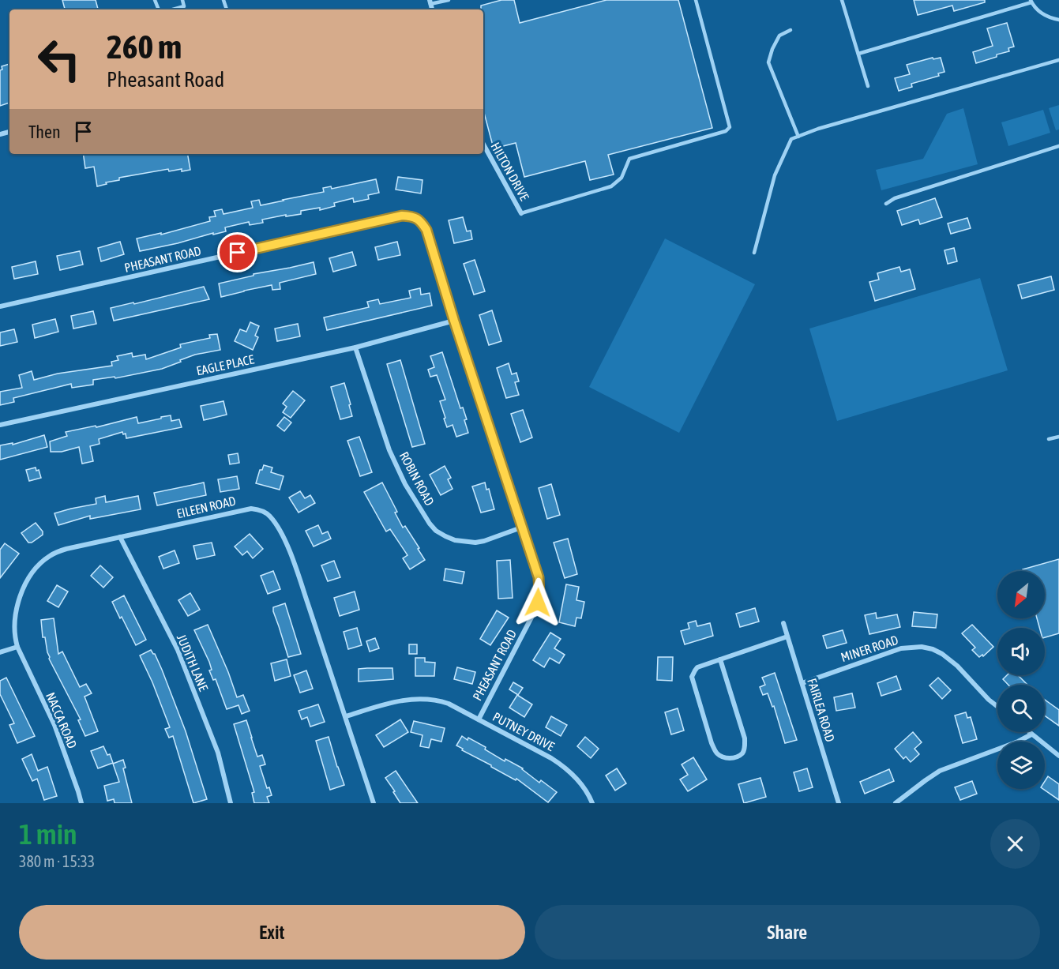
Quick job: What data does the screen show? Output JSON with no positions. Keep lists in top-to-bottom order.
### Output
{
  "streets": {
    "street": [
      "HILTON DRIVE",
      "PHEASANT ROAD",
      "EAGLE PLACE",
      "ROBIN ROAD",
      "EILEEN ROAD",
      "MINER ROAD",
      "JUDITH LANE",
      "FAIRLEA ROAD",
      "NACCA ROAD",
      "PUTNEY DRIVE"
    ]
  },
  "crossings": [
    ["PHEASANT ROAD", "EAGLE PLACE"],
    ["PHEASANT ROAD", "ROBIN ROAD"],
    ["PHEASANT ROAD", "PUTNEY DRIVE"],
    ["EAGLE PLACE", "ROBIN ROAD"],
    ["EILEEN ROAD", "JUDITH LANE"],
    ["EILEEN ROAD", "NACCA ROAD"],
    ["EILEEN ROAD", "PUTNEY DRIVE"],
    ["MINER ROAD", "FAIRLEA ROAD"]
  ],
  "north": "bottom left",
  "page": {
    "turn": ["260 m", "Pheasant Road"],
    "then": "Then",
    "heading": ["1 min", "380 m · 15:33"],
    "buttons": ["Exit", "Share"]
  }
}
